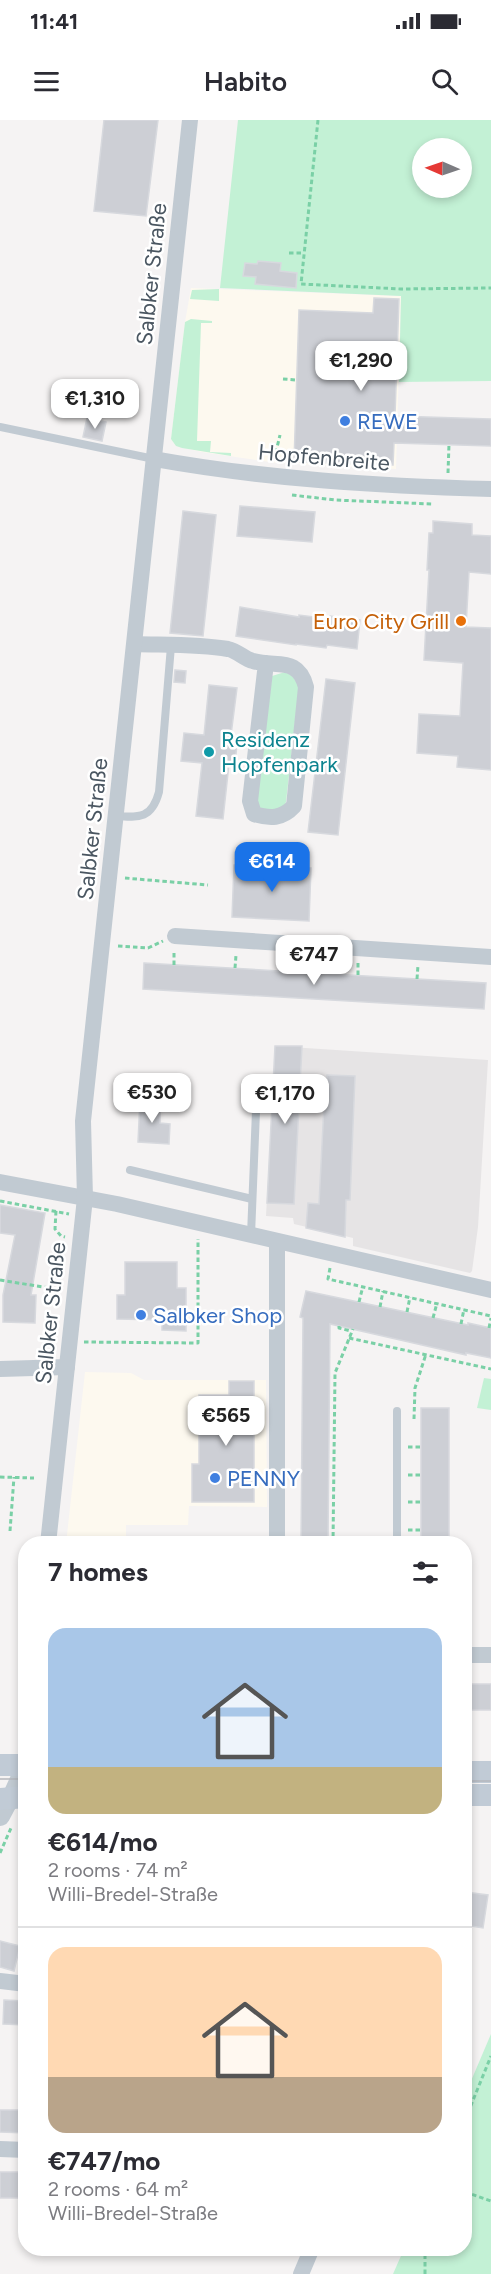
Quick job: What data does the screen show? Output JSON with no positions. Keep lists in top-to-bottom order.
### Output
{
  "streets": {
    "street": ["Salbker Straße", "Hopfenbreite"]
  },
  "crossings": [
    ["Salbker Straße", "Hopfenbreite"]
  ],
  "places": [
    "REWE",
    "Euro City Grill",
    "Residenz Hopfenpark",
    "Salbker Shop",
    "PENNY"
  ],
  "north": "left",
  "page": {
    "status": "11:41",
    "header": "Habito",
    "price": [
      "€1,290",
      "€1,310",
      "€614",
      "€747",
      "€530",
      "€1,170",
      "€565"
    ],
    "heading": "7 homes",
    "list": [
      {
        "name": "€614/mo",
        "note": "2 rooms · 74 m² · Willi-Bredel-Straße"
      },
      {
        "name": "€747/mo",
        "note": "2 rooms · 64 m² · Willi-Bredel-Straße"
      }
    ]
  }
}
